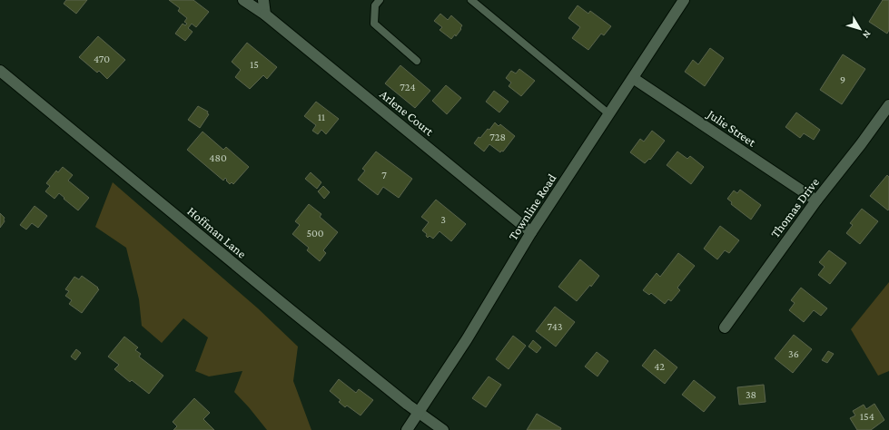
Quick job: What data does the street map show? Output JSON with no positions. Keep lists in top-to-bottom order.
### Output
{
  "streets": {
    "street": [
      "Arlene Court",
      "Julie Street",
      "Townline Road",
      "Thomas Drive",
      "Hoffman Lane"
    ]
  },
  "crossings": [
    ["Arlene Court", "Townline Road"],
    ["Julie Street", "Townline Road"],
    ["Julie Street", "Thomas Drive"],
    ["Townline Road", "Hoffman Lane"]
  ],
  "house_numbers": [
    "470",
    "15",
    "9",
    "724",
    "11",
    "728",
    "480",
    "7",
    "3",
    "500",
    "743",
    "36",
    "42",
    "38",
    "154"
  ],
  "north": "bottom right"
}
